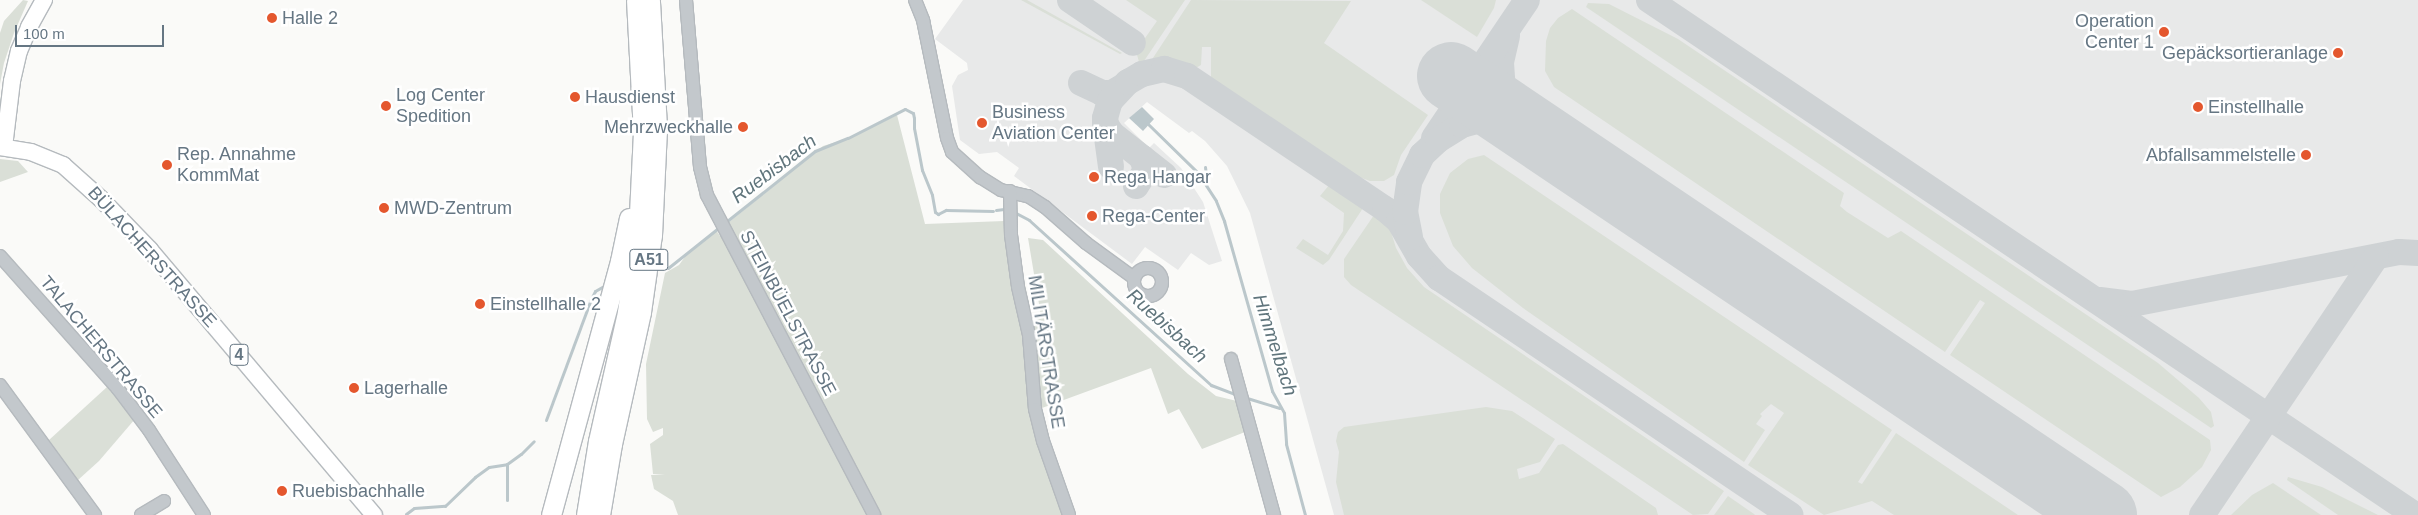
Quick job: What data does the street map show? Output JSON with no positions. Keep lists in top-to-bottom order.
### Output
{
  "streets": {
    "highway": ["A51"],
    "main road": ["BÜLACHERSTRASSE", "4"],
    "street": ["STEINBÜELSTRASSE", "TALACHERSTRASSE", "MILITÄRSTRASSE"]
  },
  "crossings": [
    ["BÜLACHERSTRASSE", "4"]
  ],
  "water": ["Ruebisbach", "Himmelbach"],
  "places": [
    "Halle 2",
    "Operation Center 1",
    "Gepäcksortieranlage",
    "Hausdienst",
    "Log Center Spedition",
    "Einstellhalle",
    "Business Aviation Center",
    "Mehrzweckhalle",
    "Abfallsammelstelle",
    "Rep. Annahme KommMat",
    "Rega Hangar",
    "MWD-Zentrum",
    "Rega-Center",
    "Einstellhalle 2",
    "Lagerhalle",
    "Ruebisbachhalle"
  ],
  "scale_bar": "100 m"
}
